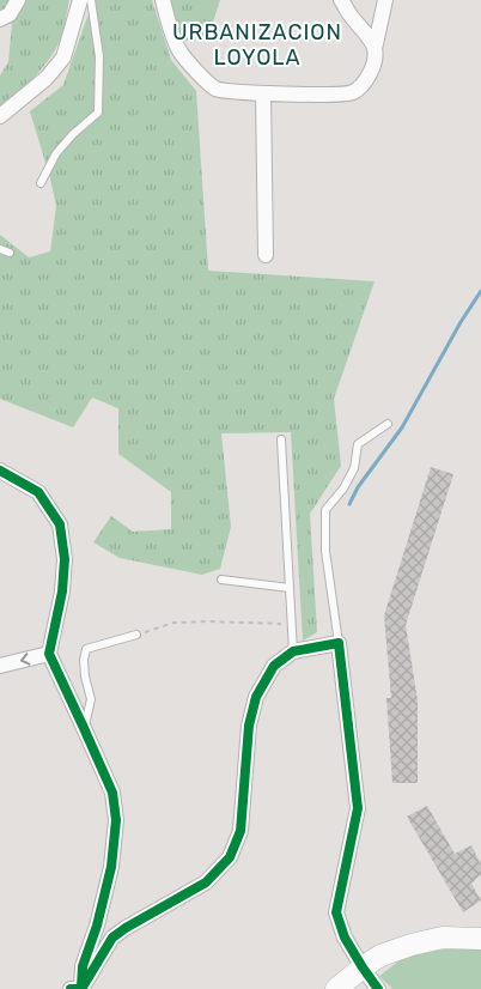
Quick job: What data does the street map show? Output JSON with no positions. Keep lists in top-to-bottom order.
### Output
{
  "districts": ["URBANIZACION LOYOLA"]
}
